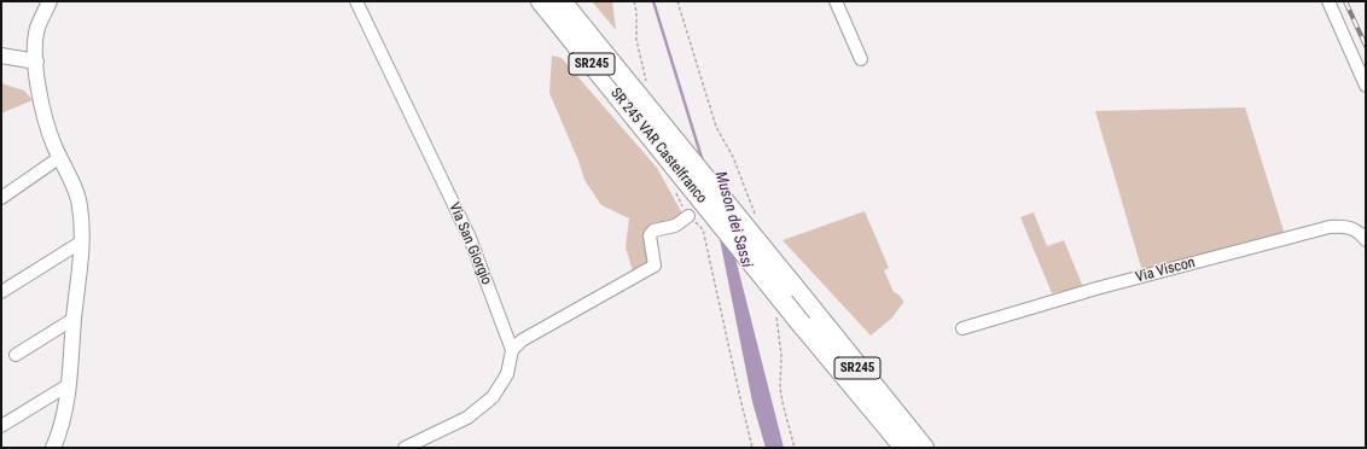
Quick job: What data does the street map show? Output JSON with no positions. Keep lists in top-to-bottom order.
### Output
{
  "streets": {
    "highway": ["SR245", "SR 245 VAR Castelfranco"],
    "street": ["Via San Giorgio", "Via Viscon"]
  },
  "water": ["Muson dei Sassi"]
}
